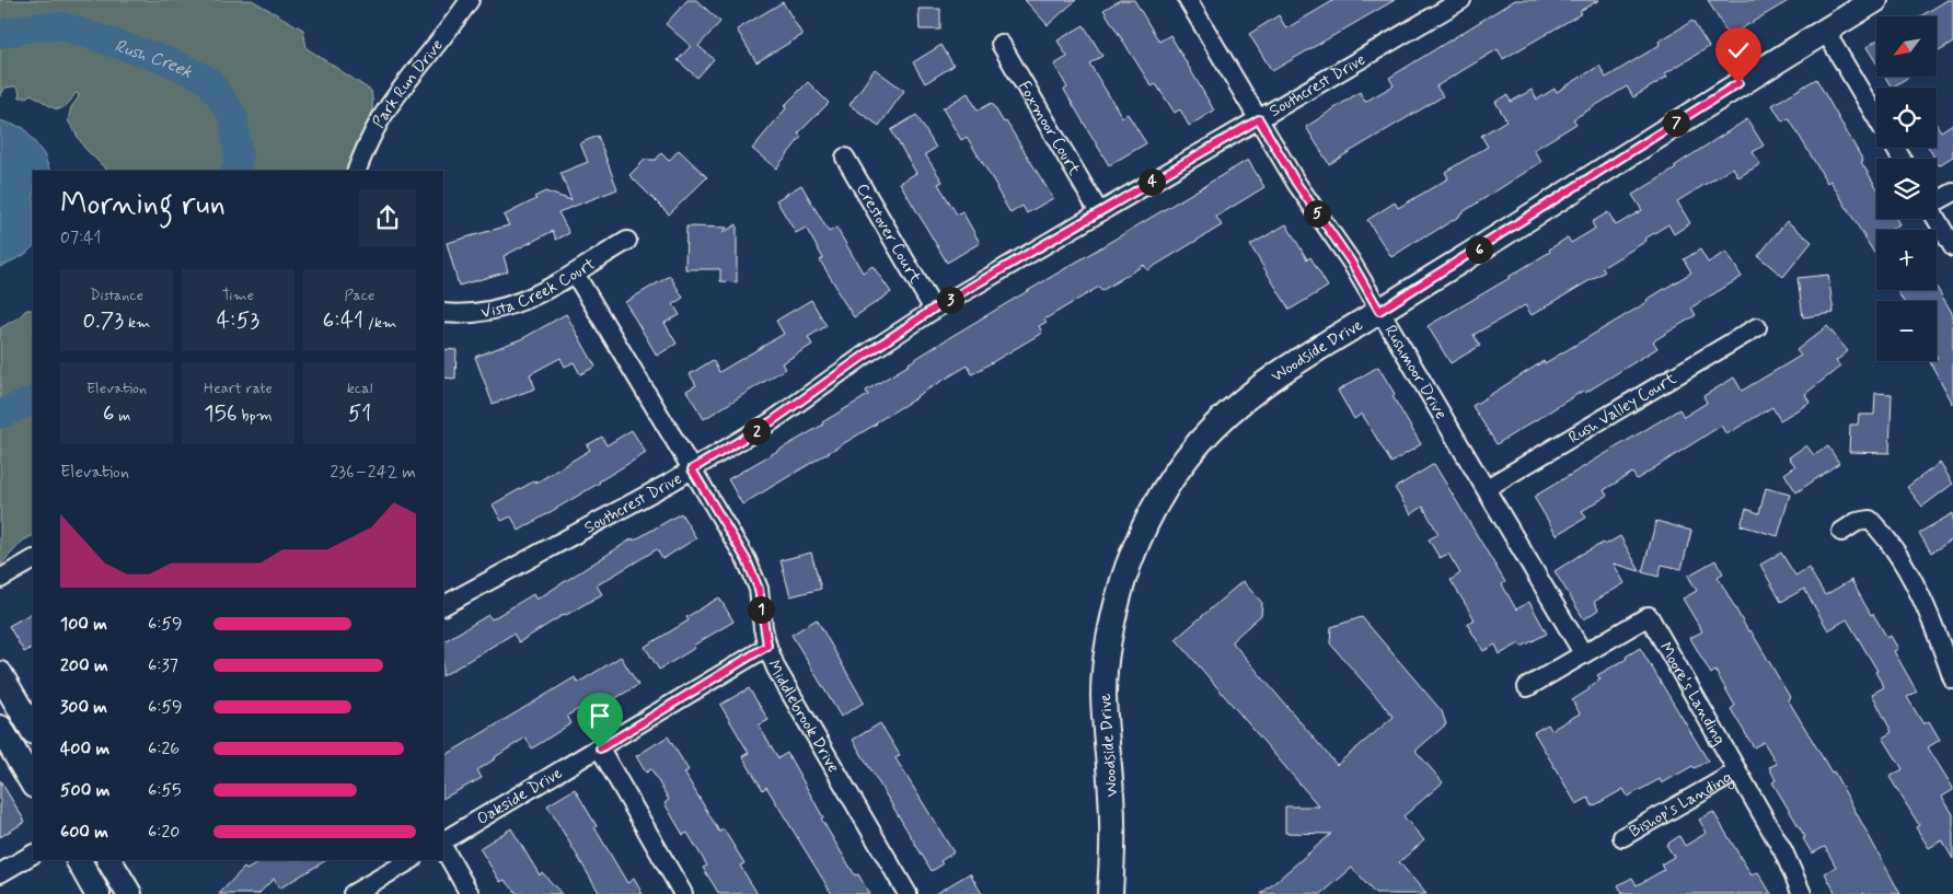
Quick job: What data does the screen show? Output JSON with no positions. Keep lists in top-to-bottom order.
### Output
{
  "streets": {
    "street": [
      "Park Run Drive",
      "Southcrest Drive",
      "Foxmoor Court",
      "Crestover Court",
      "Vista Creek Court",
      "Woodside Drive",
      "Rushmoor Drive",
      "Rush Valley Court",
      "Moore's Landing",
      "Middlebrook Drive",
      "Oakside Drive",
      "Bishop's Landing"
    ]
  },
  "crossings": [
    ["Southcrest Drive", "Foxmoor Court"],
    ["Southcrest Drive", "Crestover Court"],
    ["Southcrest Drive", "Rushmoor Drive"],
    ["Southcrest Drive", "Middlebrook Drive"],
    ["Vista Creek Court", "Middlebrook Drive"],
    ["Woodside Drive", "Rushmoor Drive"],
    ["Rushmoor Drive", "Rush Valley Court"],
    ["Rushmoor Drive", "Moore's Landing"],
    ["Moore's Landing", "Bishop's Landing"],
    ["Middlebrook Drive", "Oakside Drive"]
  ],
  "water": ["Rush Creek"],
  "north": "bottom left",
  "page": {
    "map_buttons": ["+", "−"],
    "pins": [
      "7",
      "4",
      "5",
      "6",
      "3",
      "2",
      "1"
    ],
    "heading": ["Morning run", "07:41"],
    "stats": [
      ["Distance", "0.73 km"],
      ["Time", "4:53"],
      ["Pace", "6:41 /km"],
      ["Elevation", "6 m"],
      ["Heart rate", "156 bpm"],
      ["kcal", "51"]
    ],
    "chart": ["Elevation", "236–242 m"],
    "list": [
      {
        "name": "100 m",
        "note": "6:59"
      },
      {
        "name": "200 m",
        "note": "6:37"
      },
      {
        "name": "300 m",
        "note": "6:59"
      },
      {
        "name": "400 m",
        "note": "6:26"
      },
      {
        "name": "500 m",
        "note": "6:55"
      },
      {
        "name": "600 m",
        "note": "6:20"
      }
    ]
  }
}
